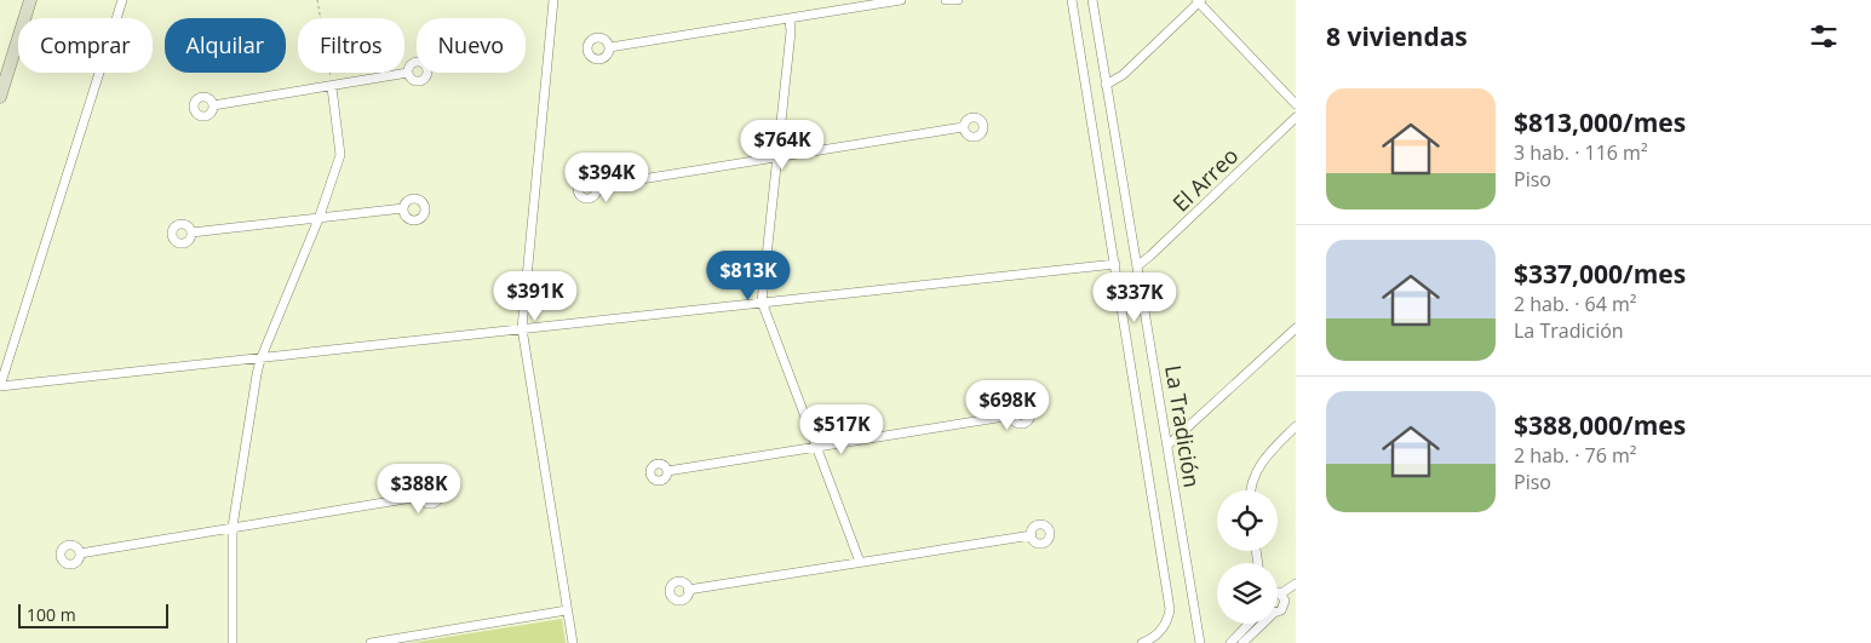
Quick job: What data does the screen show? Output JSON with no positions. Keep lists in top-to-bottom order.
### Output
{
  "streets": {
    "street": ["El Arreo", "La Tradición"]
  },
  "crossings": [
    ["El Arreo", "La Tradición"]
  ],
  "scale_bar": "100 m",
  "page": {
    "heading": "8 viviendas",
    "chip": [
      "Comprar",
      "Alquilar",
      "Filtros",
      "Nuevo"
    ],
    "list": [
      {
        "name": "$813,000/mes",
        "note": "3 hab. · 116 m² · Piso"
      },
      {
        "name": "$337,000/mes",
        "note": "2 hab. · 64 m² · La Tradición"
      },
      {
        "name": "$388,000/mes",
        "note": "2 hab. · 76 m² · Piso"
      }
    ],
    "price": [
      "$764K",
      "$394K",
      "$813K",
      "$391K",
      "$337K",
      "$698K",
      "$517K",
      "$388K"
    ],
    "scale": "100 m"
  }
}
